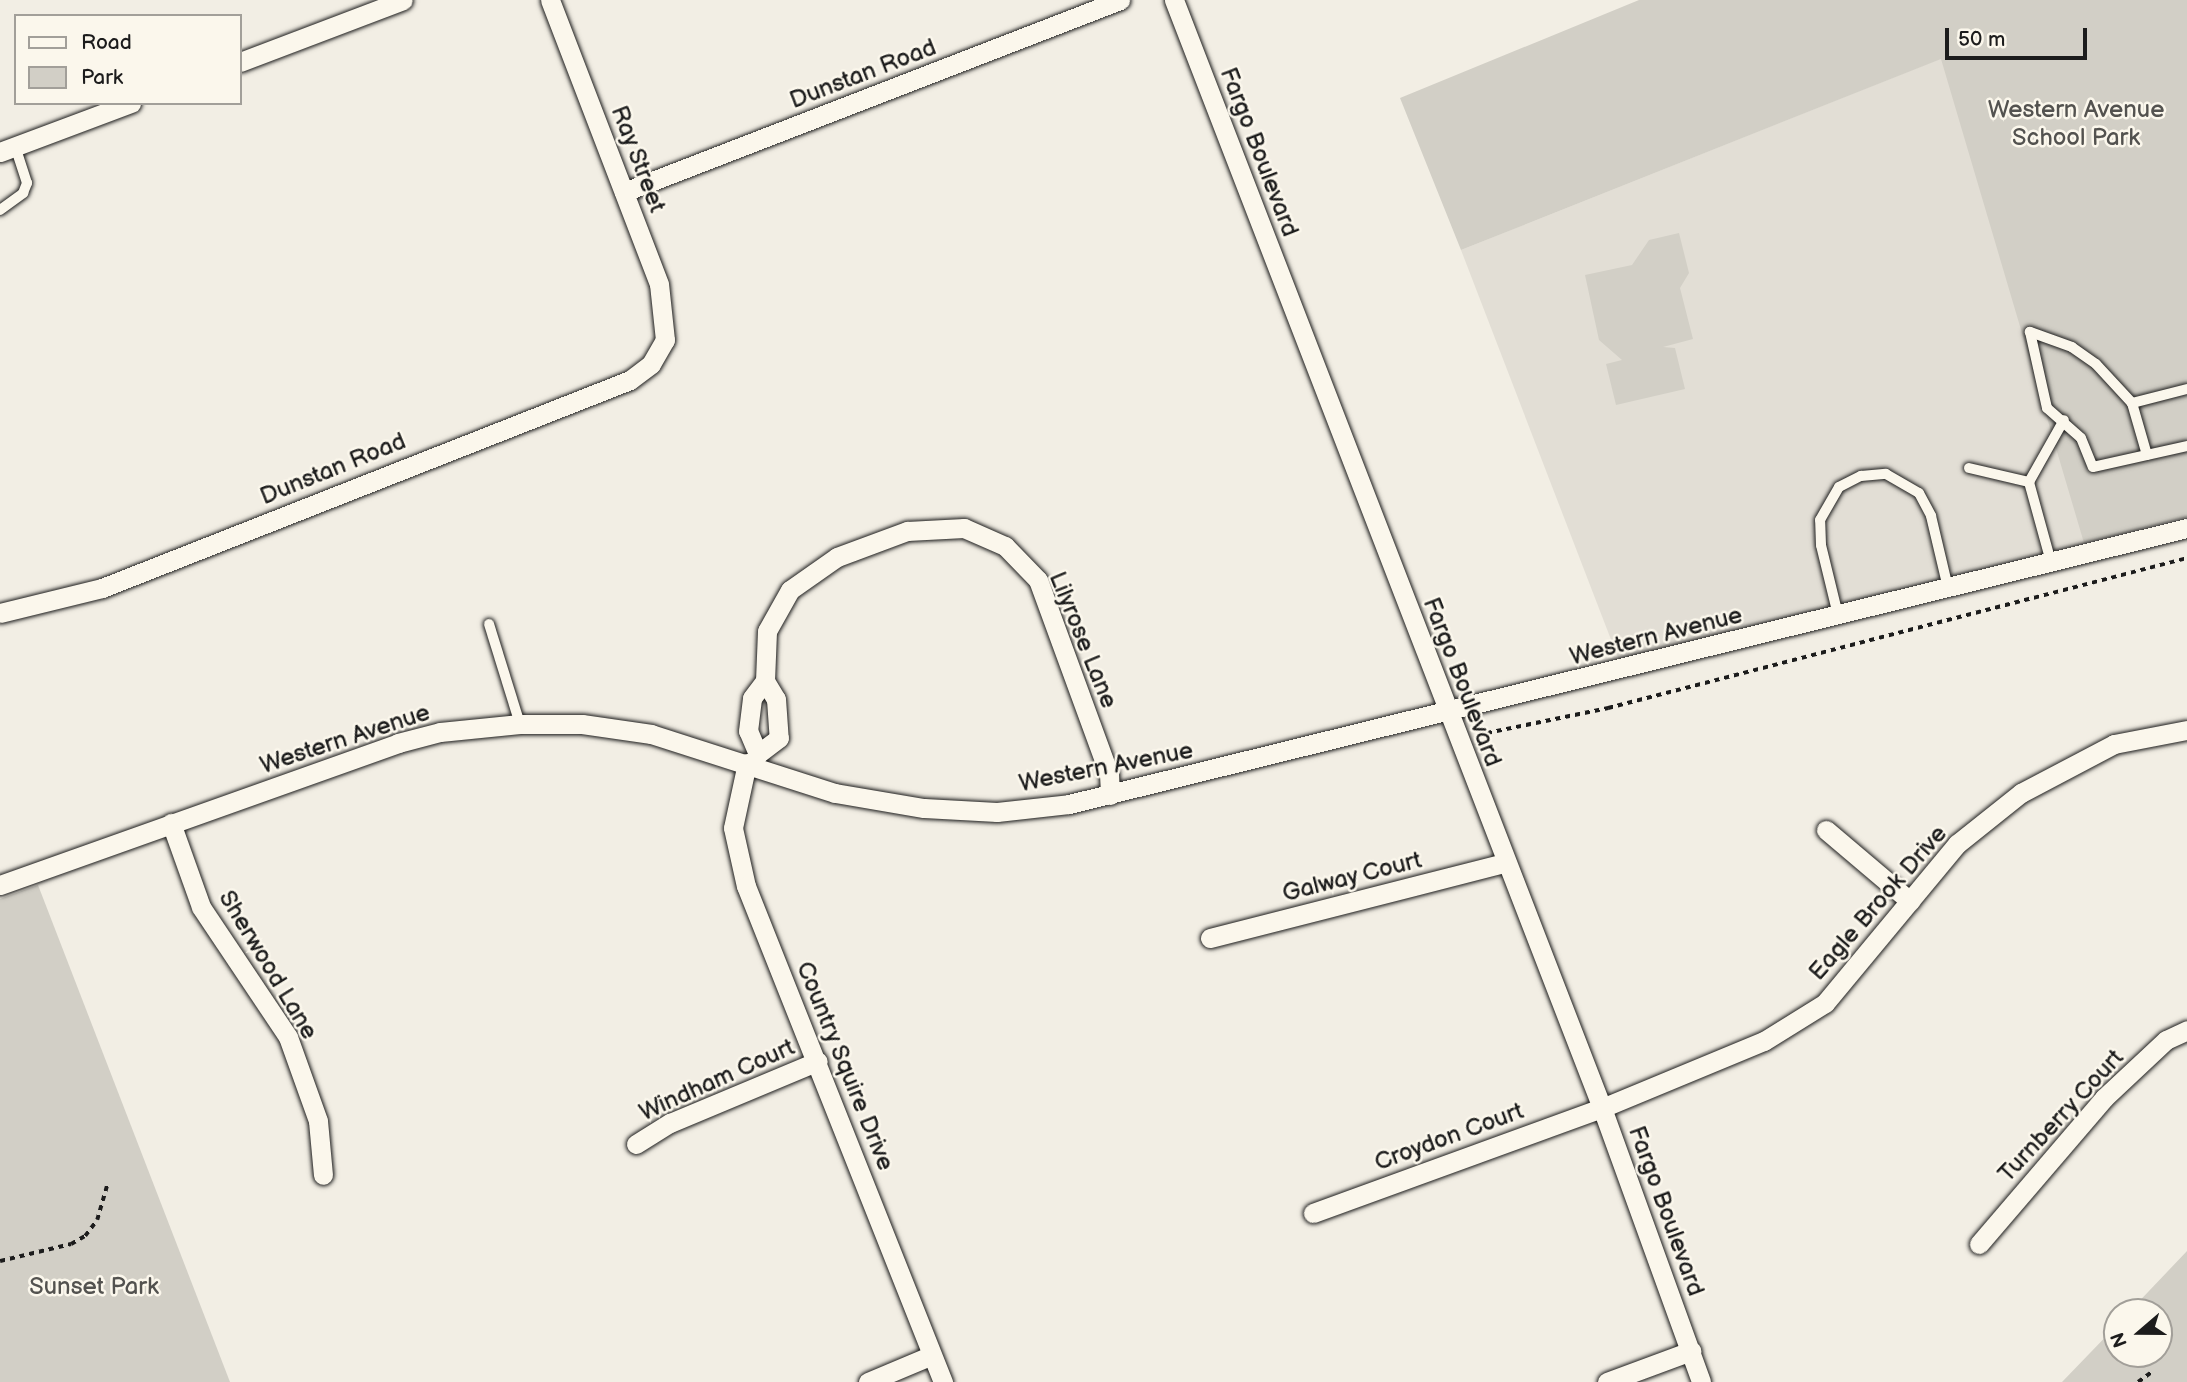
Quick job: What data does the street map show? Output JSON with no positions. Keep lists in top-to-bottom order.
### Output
{
  "streets": {
    "street": [
      "Dunstan Road",
      "Fargo Boulevard",
      "Ray Street",
      "Western Avenue",
      "Lilyrose Lane",
      "Galway Court",
      "Eagle Brook Drive",
      "Sherwood Lane",
      "Country Squire Drive",
      "Windham Court",
      "Turnberry Court",
      "Croydon Court"
    ]
  },
  "crossings": [
    ["Dunstan Road", "Ray Street"],
    ["Fargo Boulevard", "Western Avenue"],
    ["Fargo Boulevard", "Galway Court"],
    ["Fargo Boulevard", "Eagle Brook Drive"],
    ["Fargo Boulevard", "Croydon Court"],
    ["Western Avenue", "Lilyrose Lane"],
    ["Western Avenue", "Sherwood Lane"],
    ["Western Avenue", "Country Squire Drive"],
    ["Eagle Brook Drive", "Croydon Court"],
    ["Country Squire Drive", "Windham Court"]
  ],
  "parks": ["Western Avenue School Park", "Sunset Park"],
  "legend": ["Road", "Park"],
  "scale_bar": "50 m",
  "north": "left"
}
